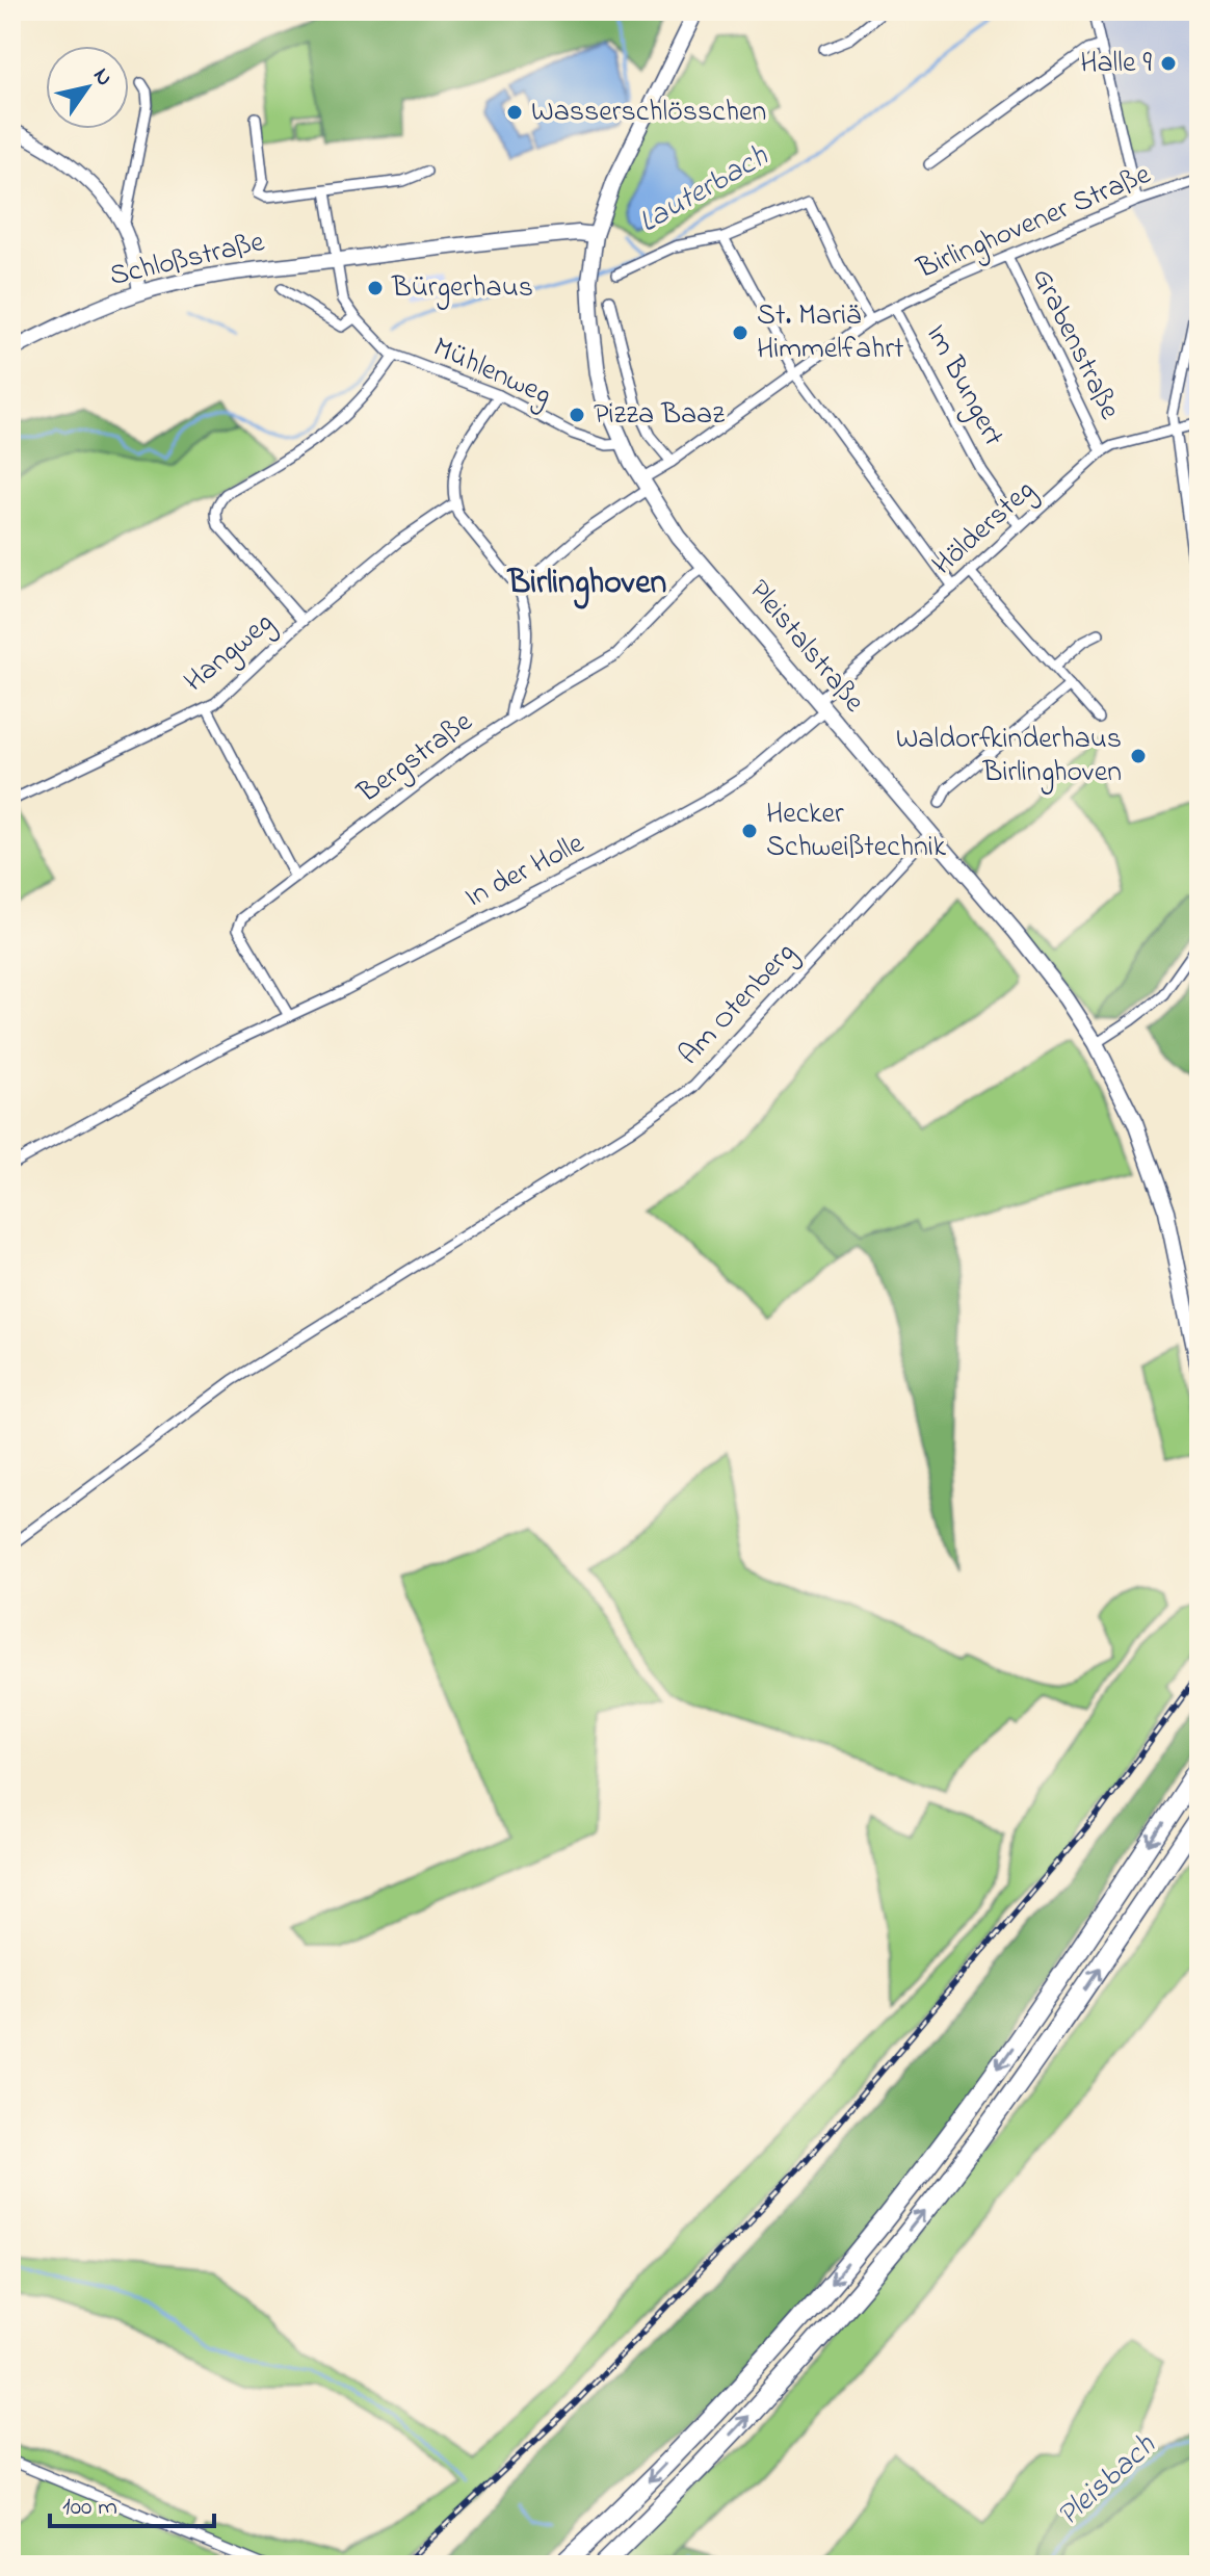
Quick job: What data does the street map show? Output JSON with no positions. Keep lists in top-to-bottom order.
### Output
{
  "streets": {
    "main road": ["Schloßstraße", "Pleistalstraße"],
    "street": [
      "Birlinghovener Straße",
      "Grabenstraße",
      "Mühlenweg",
      "Im Bungert",
      "Höldersteg",
      "Hangweg",
      "Bergstraße",
      "In der Holle",
      "Am Otenberg"
    ]
  },
  "crossings": [
    ["Birlinghovener Straße", "Grabenstraße"],
    ["Birlinghovener Straße", "Im Bungert"],
    ["Birlinghovener Straße", "Pleistalstraße"],
    ["Schloßstraße", "Mühlenweg"],
    ["Schloßstraße", "Pleistalstraße"],
    ["Grabenstraße", "Höldersteg"],
    ["Mühlenweg", "Pleistalstraße"],
    ["Im Bungert", "Höldersteg"],
    ["Höldersteg", "Pleistalstraße"],
    ["Höldersteg", "In der Holle"],
    ["Pleistalstraße", "Bergstraße"],
    ["Pleistalstraße", "In der Holle"],
    ["Pleistalstraße", "Am Otenberg"],
    ["Bergstraße", "In der Holle"]
  ],
  "districts": ["Birlinghoven"],
  "water": ["Lauterbach", "Pleisbach"],
  "places": [
    "Halle 9",
    "Wasserschlösschen",
    "Bürgerhaus",
    "St. Mariä Himmelfahrt",
    "Pizza Baaz",
    "Waldorfkinderhaus Birlinghoven",
    "Hecker Schweißtechnik"
  ],
  "scale_bar": "100 m",
  "north": "top right"
}
